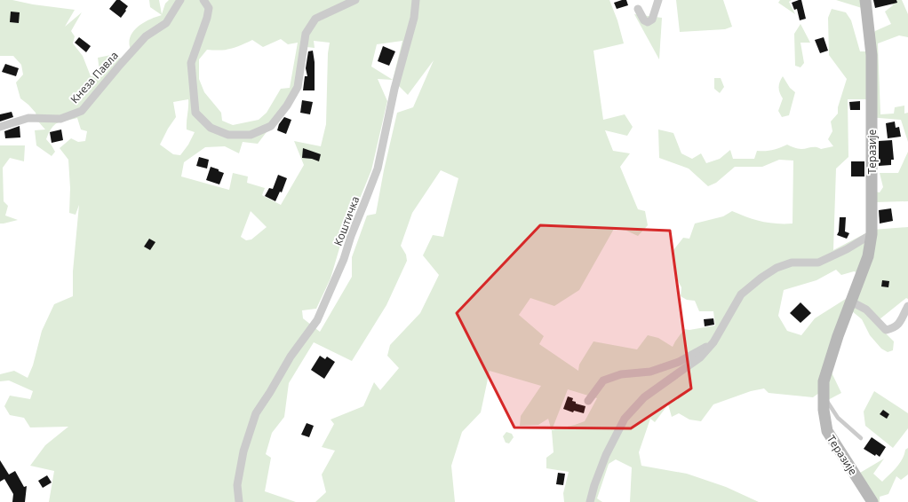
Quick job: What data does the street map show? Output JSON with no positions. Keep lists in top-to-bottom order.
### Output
{
  "streets": {
    "street": ["Кнеза Павла", "Теразије", "Коштичка"]
  }
}
